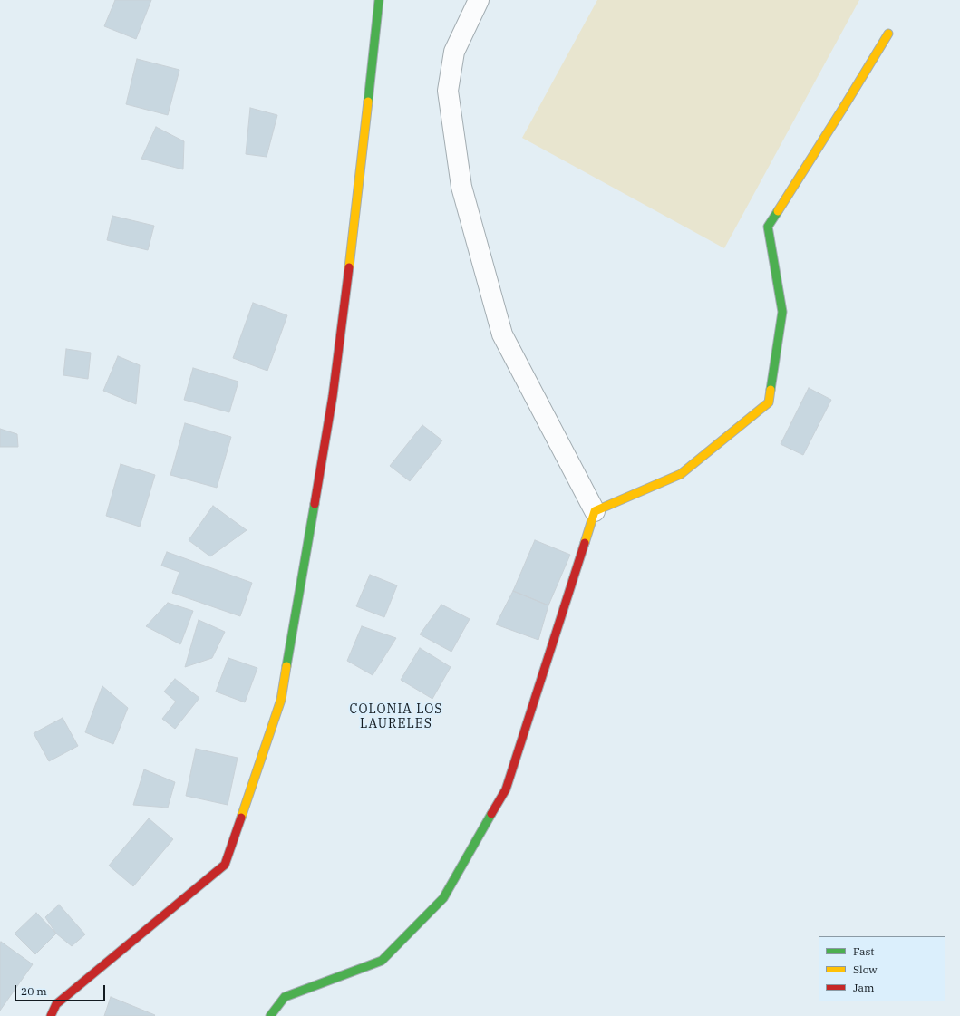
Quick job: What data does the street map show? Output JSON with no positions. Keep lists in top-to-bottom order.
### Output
{
  "districts": ["COLONIA LOS LAURELES"],
  "legend": ["Fast", "Slow", "Jam"],
  "scale_bar": "20 m"
}
